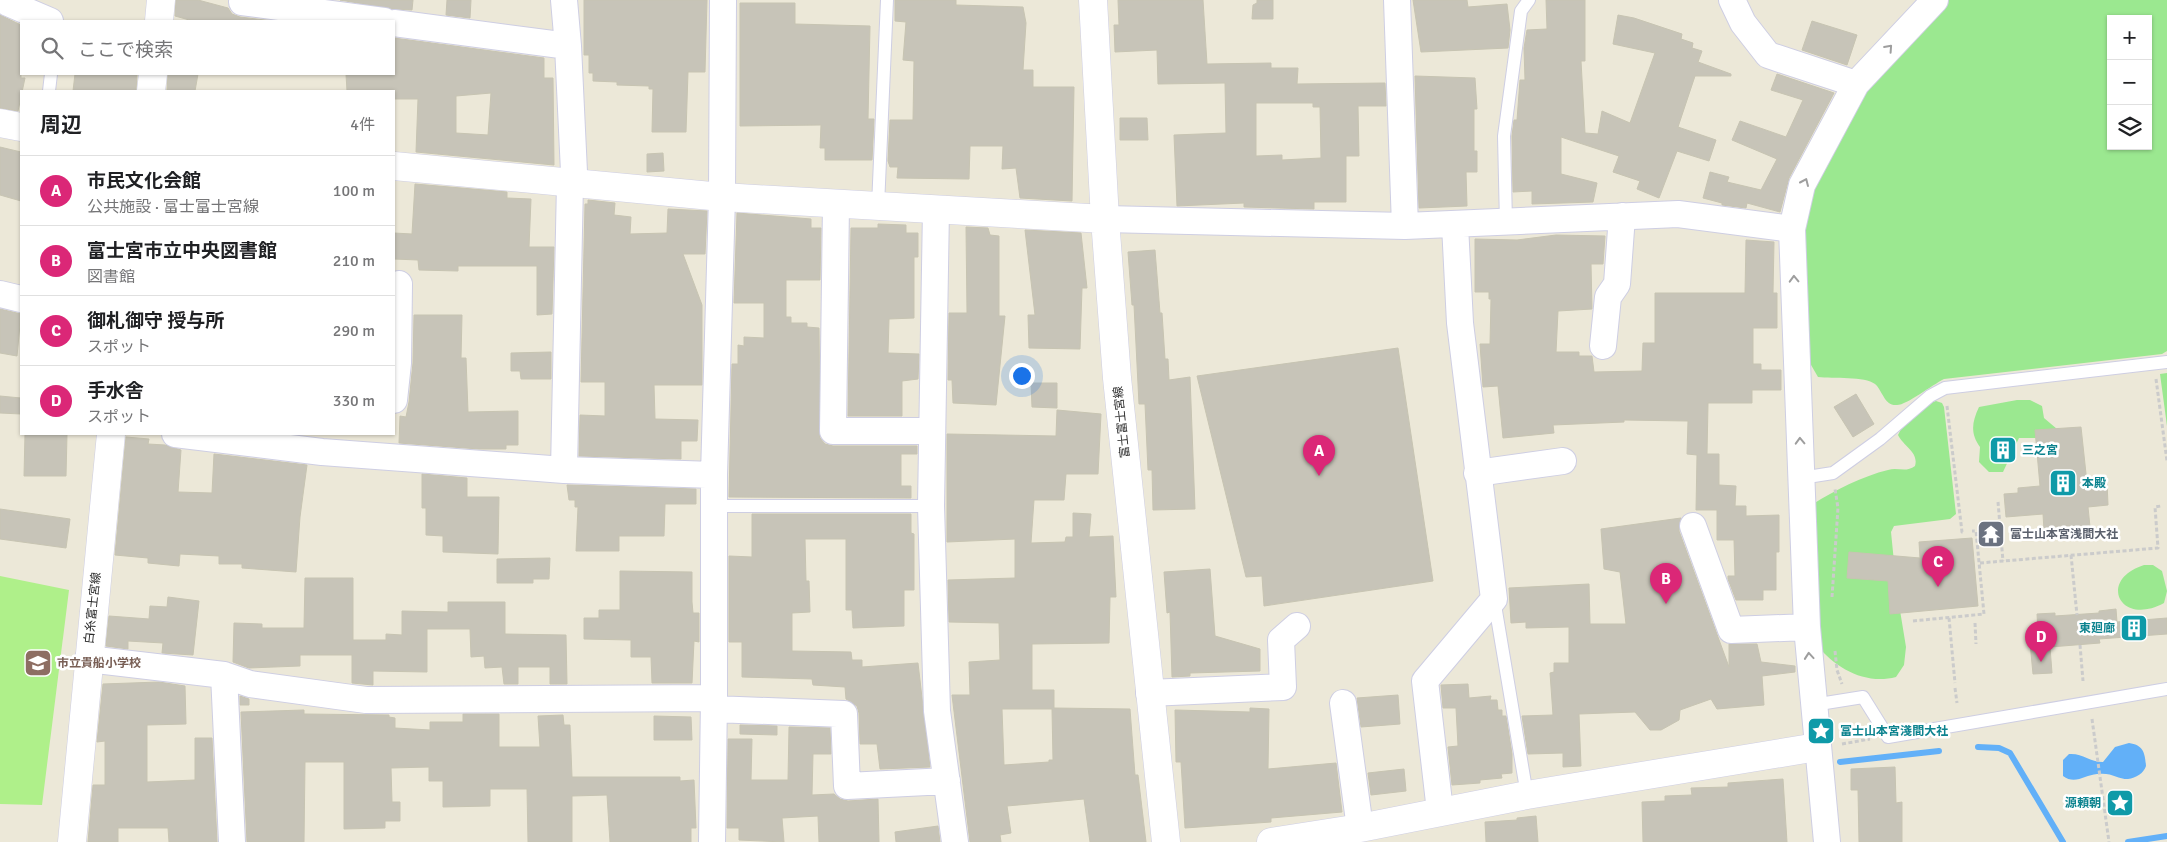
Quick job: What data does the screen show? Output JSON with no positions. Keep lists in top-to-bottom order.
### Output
{
  "streets": {
    "street": ["富士富士宮線", "白糸富士宮線"]
  },
  "places": {
    "building": ["三之宮", "本殿", "東廻廊"],
    "temple": ["富士山本宮浅間大社"],
    "school or university": ["市立貴船小学校"],
    "place": ["冨士山本宮淺間大社", "源頼朝"]
  },
  "page": {
    "map_buttons": ["+", "−"],
    "search": "ここで検索",
    "heading": ["周辺", "4件"],
    "list": [
      {
        "mark": "A",
        "name": "市民文化会館",
        "note": "公共施設 · 富士富士宮線",
        "value": "100 m"
      },
      {
        "mark": "B",
        "name": "富士宮市立中央図書館",
        "note": "図書館",
        "value": "210 m"
      },
      {
        "mark": "C",
        "name": "御札御守 授与所",
        "note": "スポット",
        "value": "290 m"
      },
      {
        "mark": "D",
        "name": "手水舎",
        "note": "スポット",
        "value": "330 m"
      }
    ],
    "pins": [
      "A",
      "C",
      "B",
      "D"
    ]
  }
}
